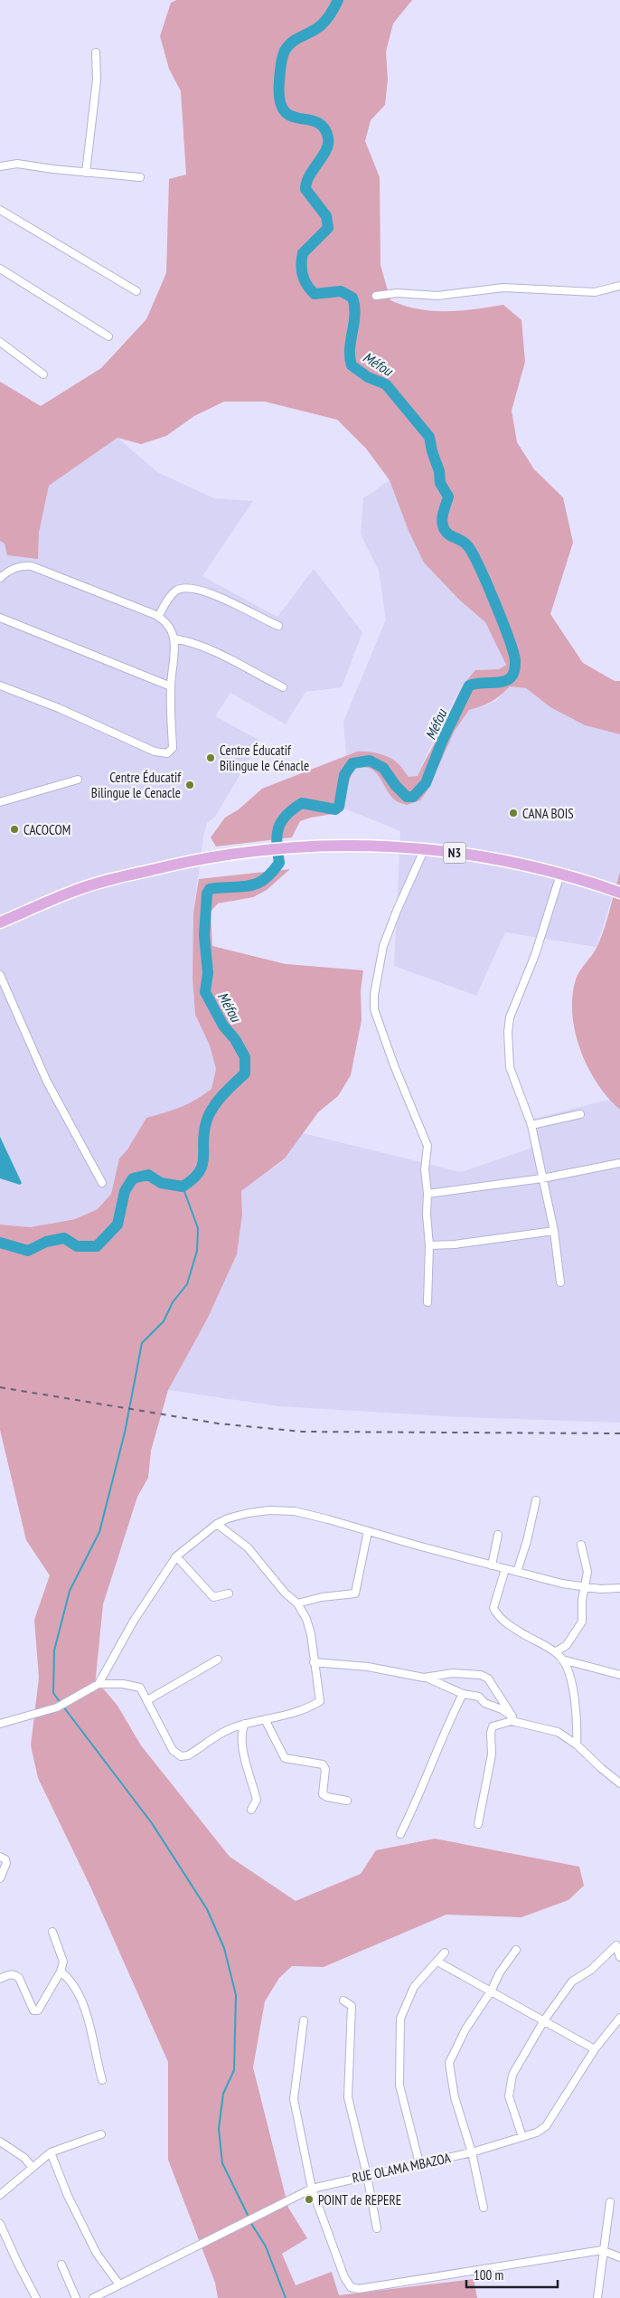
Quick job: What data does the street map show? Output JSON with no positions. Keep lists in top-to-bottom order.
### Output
{
  "streets": {
    "highway": ["N3"],
    "street": ["RUE OLAMA MBAZOA"]
  },
  "water": ["Méfou"],
  "places": [
    "Centre Éducatif Bilingue le Cénacle",
    "Centre Éducatif Bilingue le Cenacle",
    "CANA BOIS",
    "CACOCOM",
    "POINT de REPERE"
  ],
  "scale_bar": "100 m"
}
